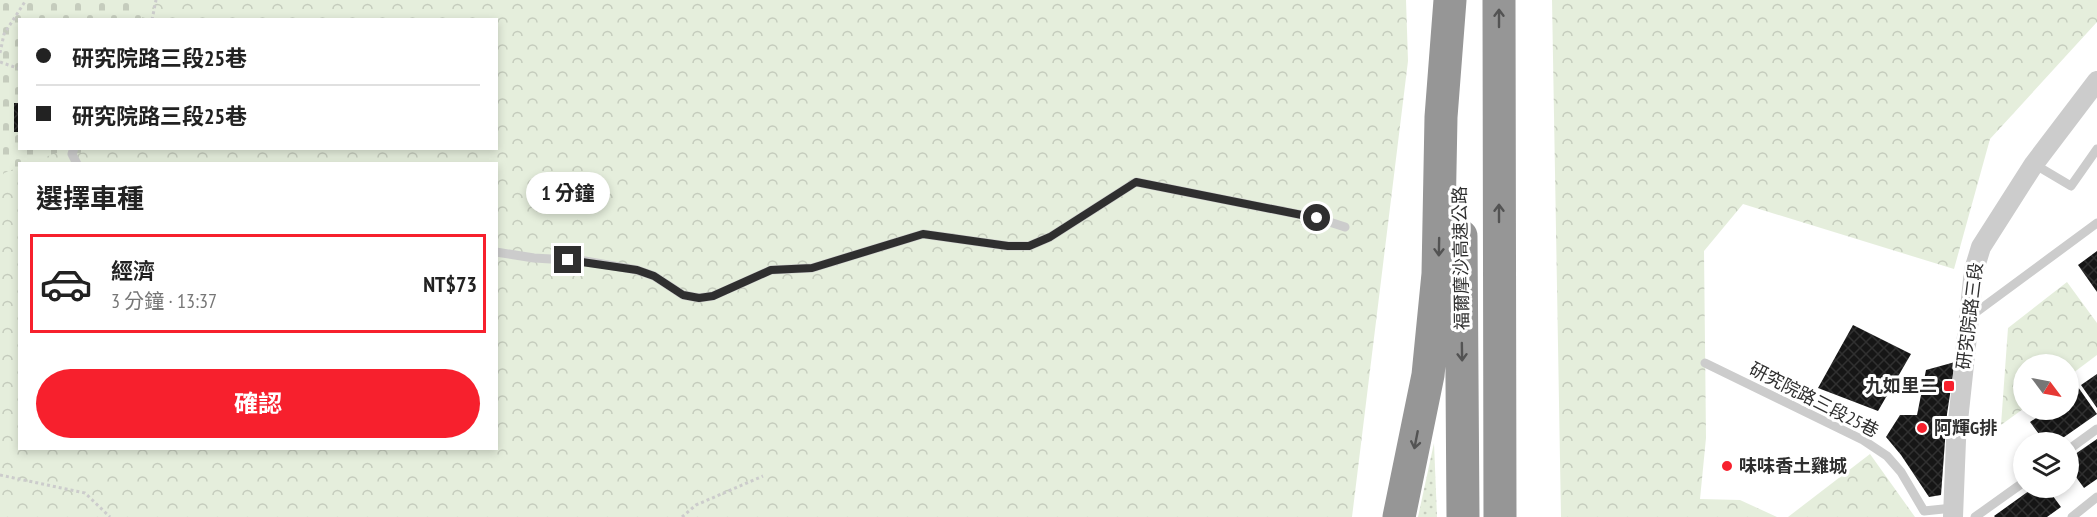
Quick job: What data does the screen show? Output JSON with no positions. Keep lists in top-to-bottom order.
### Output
{
  "streets": {
    "highway": ["福爾摩沙高速公路"],
    "street": ["研究院路三段"],
    "lane": ["研究院路三段25巷"]
  },
  "crossings": [
    ["研究院路三段", "研究院路三段25巷"]
  ],
  "places": {
    "transit": ["九如里二"],
    "other": ["阿輝G排", "味味香土雞城"]
  },
  "north": "bottom right",
  "page": {
    "banner": ["研究院路三段25巷", "研究院路三段25巷"],
    "heading": "選擇車種",
    "bubble": "1 分鐘",
    "list": [
      {
        "name": "經濟",
        "note": "3 分鐘 · 13:37",
        "value": "NT$73"
      }
    ],
    "buttons": "確認"
  }
}
